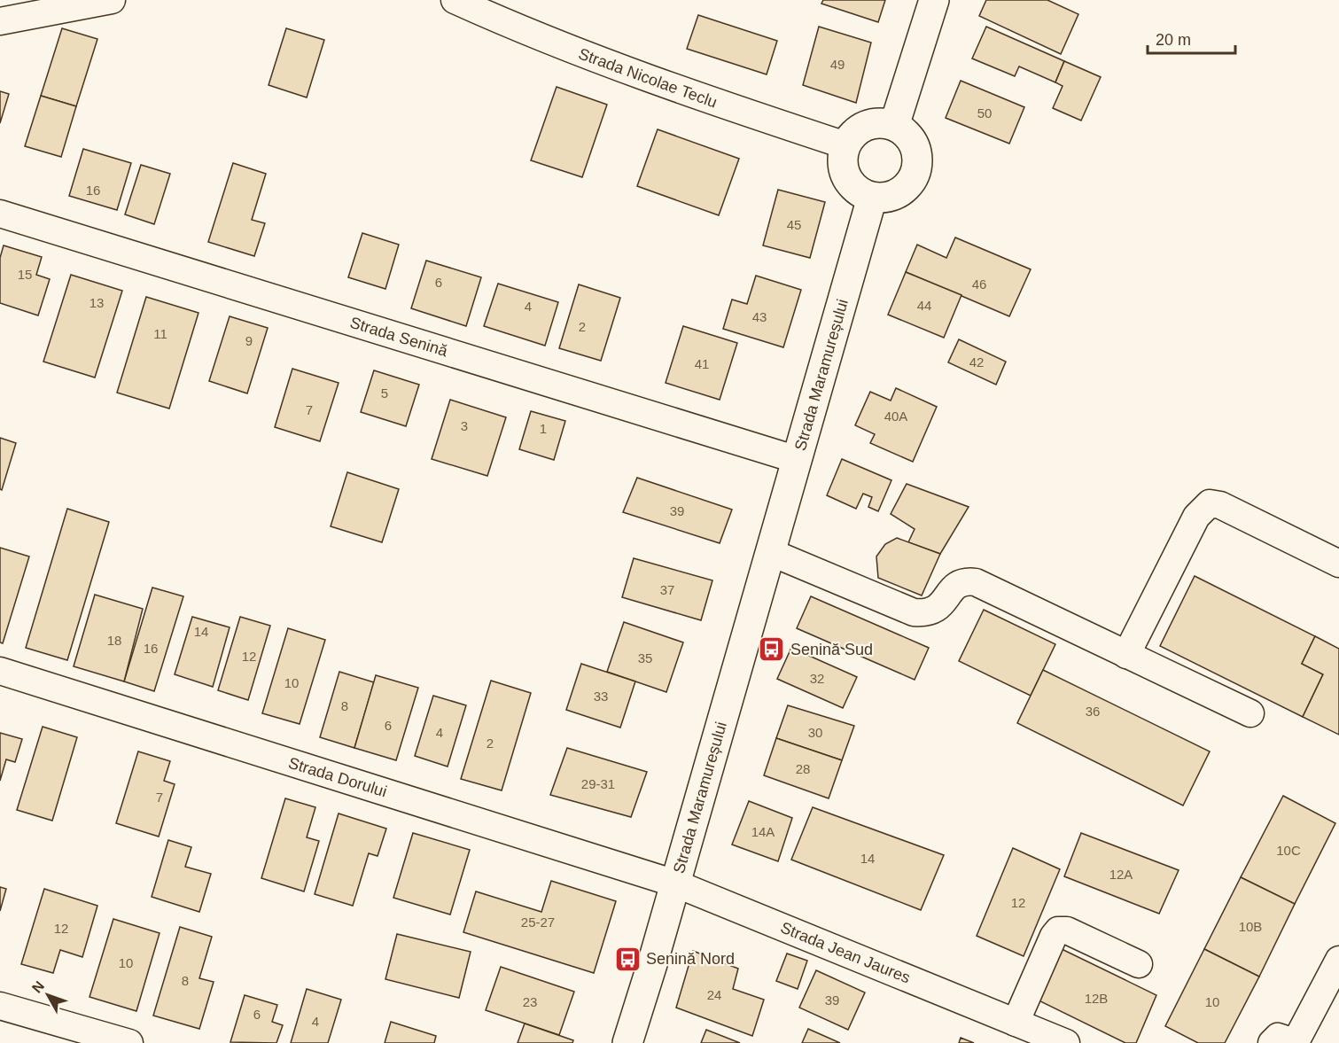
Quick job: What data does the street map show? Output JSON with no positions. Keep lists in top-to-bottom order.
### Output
{
  "streets": {
    "main road": ["Strada Maramureșului"],
    "street": [
      "Strada Nicolae Teclu",
      "Strada Senină",
      "Strada Dorului",
      "Strada Jean Jaures"
    ]
  },
  "crossings": [
    ["Strada Nicolae Teclu", "Strada Maramureșului"],
    ["Strada Senină", "Strada Maramureșului"],
    ["Strada Maramureșului", "Strada Dorului"],
    ["Strada Maramureșului", "Strada Jean Jaures"],
    ["Strada Dorului", "Strada Jean Jaures"]
  ],
  "places": {
    "bus stop": ["Senină Sud", "Senină Nord"]
  },
  "house_numbers": [
    "49",
    "50",
    "16",
    "45",
    "15",
    "6",
    "46",
    "13",
    "44",
    "4",
    "43",
    "2",
    "11",
    "9",
    "42",
    "41",
    "5",
    "7",
    "40A",
    "3",
    "1",
    "39",
    "37",
    "14",
    "18",
    "16",
    "12",
    "35",
    "32",
    "10",
    "33",
    "8",
    "36",
    "6",
    "4",
    "30",
    "2",
    "28",
    "29-31",
    "7",
    "14A",
    "10C",
    "14",
    "12A",
    "12",
    "25-27",
    "10B",
    "12",
    "10",
    "8",
    "24",
    "12B",
    "39",
    "23",
    "10",
    "6",
    "4"
  ],
  "scale_bar": "20 m",
  "north": "top left"
}
